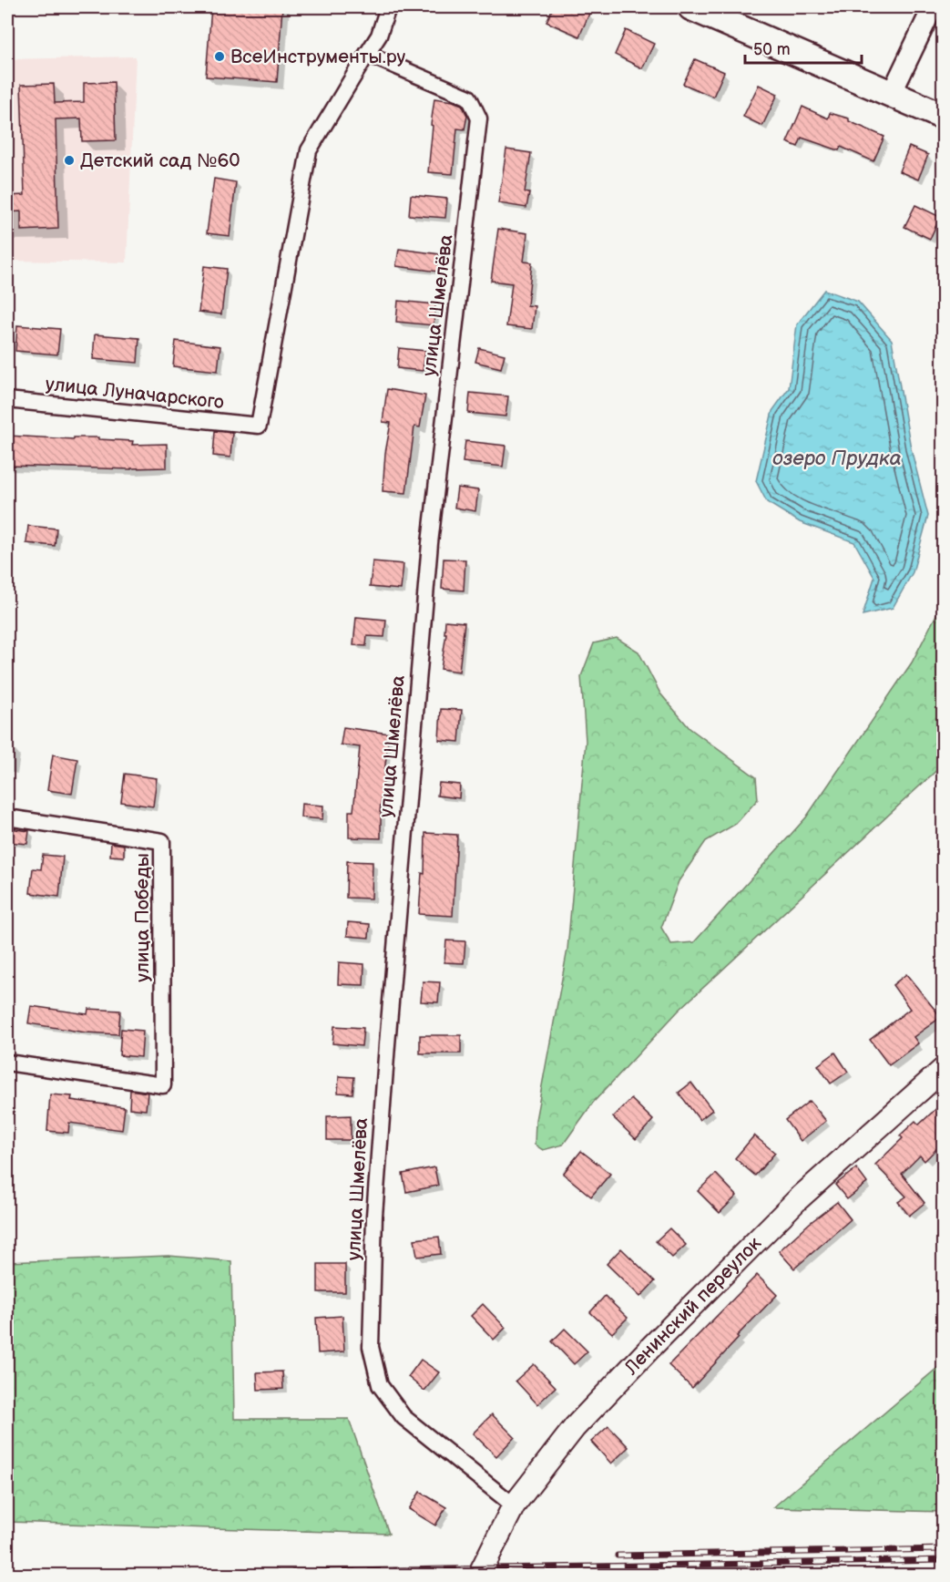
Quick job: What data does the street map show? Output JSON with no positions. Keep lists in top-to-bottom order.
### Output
{
  "streets": {
    "main road": ["Ленинский переулок"],
    "street": ["улица Шмелёва", "улица Луначарского", "улица Победы"]
  },
  "crossings": [
    ["улица Шмелёва", "улица Луначарского"],
    ["улица Шмелёва", "Ленинский переулок"]
  ],
  "water": ["озеро Прудка"],
  "places": ["ВсеИнструменты.ру", "Детский сад №60"],
  "scale_bar": "50 m"
}
